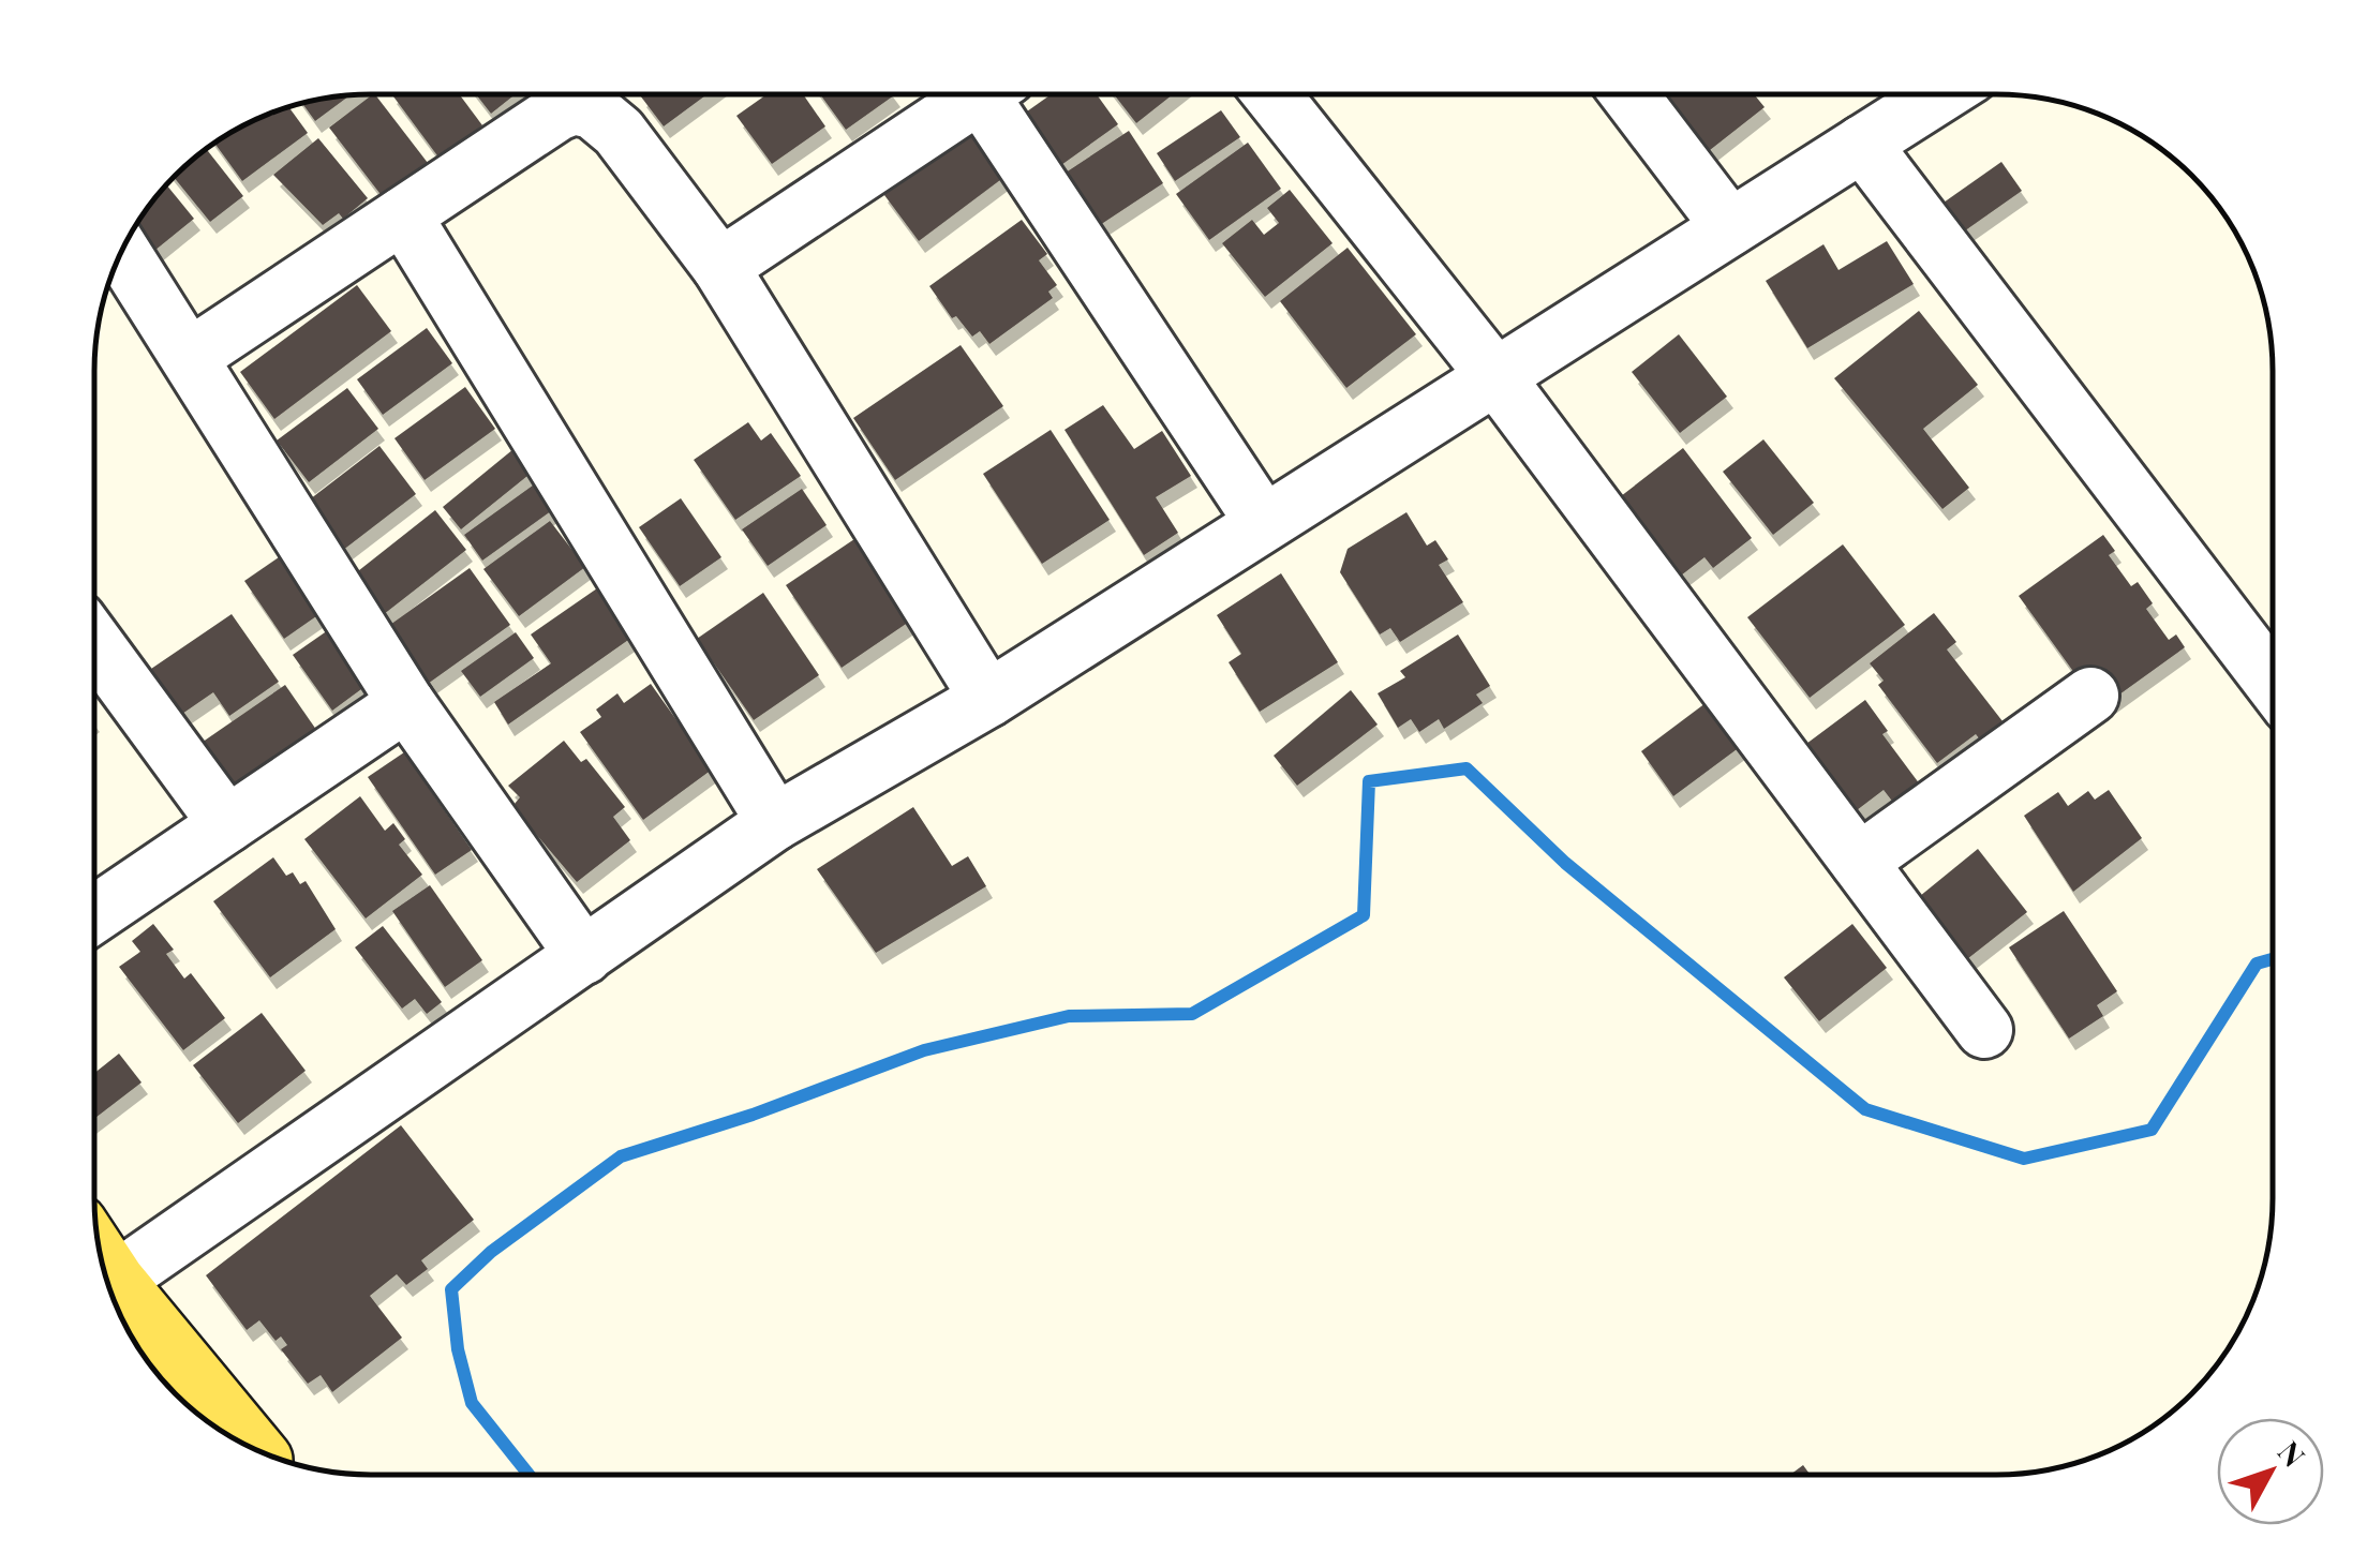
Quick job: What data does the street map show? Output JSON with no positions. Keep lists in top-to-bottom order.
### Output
{
  "north": "top right"
}
